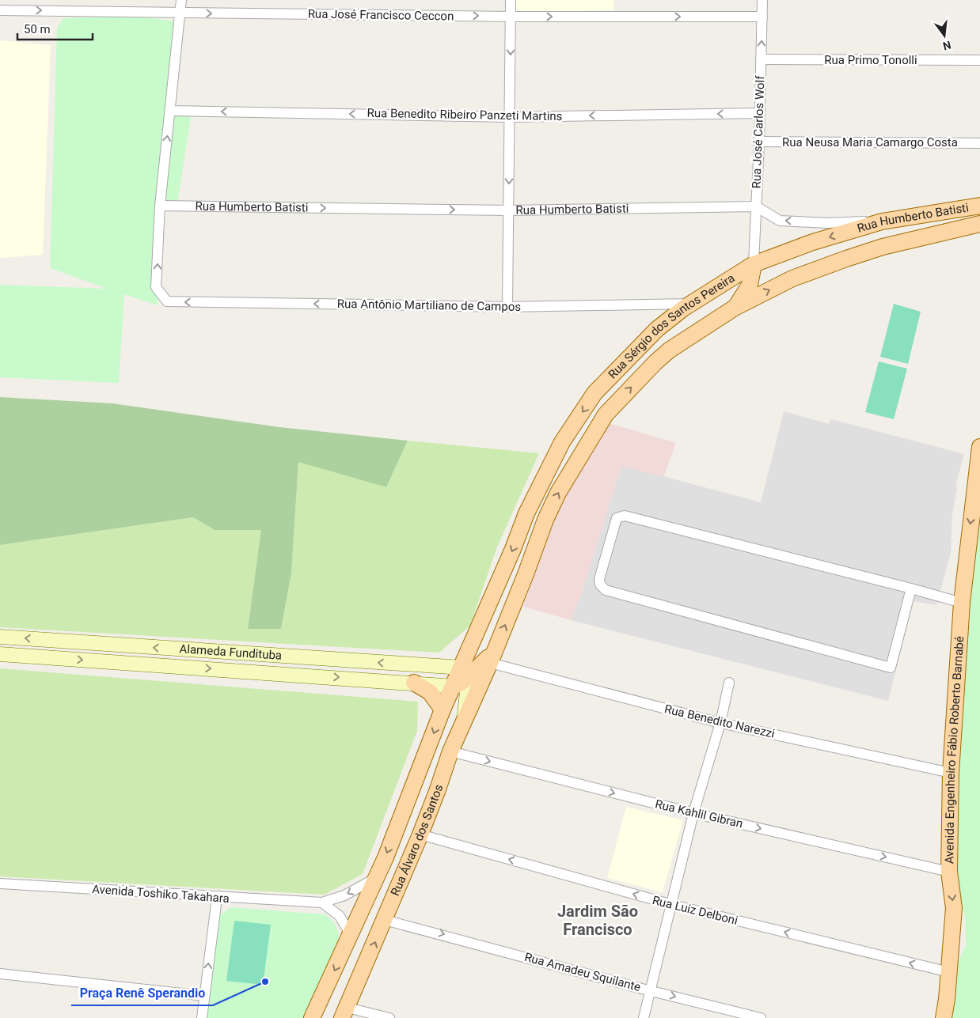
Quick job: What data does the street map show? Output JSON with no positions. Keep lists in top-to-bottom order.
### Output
{
  "streets": {
    "main road": [
      "Rua Humberto Batisti",
      "Rua Sérgio dos Santos Pereira",
      "Alameda Fundituba",
      "Avenida Engenheiro Fábio Roberto Barnabé",
      "Rua Álvaro dos Santos"
    ],
    "street": [
      "Rua José Francisco Ceccon",
      "Rua Primo Tonolli",
      "Rua Benedito Ribeiro Panzeti Martins",
      "Rua José Carlos Wolf",
      "Rua Neusa Maria Camargo Costa",
      "Rua Antônio Martiliano de Campos",
      "Rua Benedito Narezzi",
      "Rua Kahlil Gibran",
      "Avenida Toshiko Takahara",
      "Rua Luiz Delboni",
      "Rua Amadeu Squilante"
    ]
  },
  "crossings": [
    ["Rua José Francisco Ceccon", "Rua José Carlos Wolf"],
    ["Rua Primo Tonolli", "Rua José Carlos Wolf"],
    ["Rua Benedito Ribeiro Panzeti Martins", "Rua José Carlos Wolf"],
    ["Rua José Carlos Wolf", "Rua Neusa Maria Camargo Costa"],
    ["Rua José Carlos Wolf", "Rua Humberto Batisti"],
    ["Rua José Carlos Wolf", "Rua Sérgio dos Santos Pereira"],
    ["Rua Humberto Batisti", "Rua Antônio Martiliano de Campos"],
    ["Rua Humberto Batisti", "Rua Sérgio dos Santos Pereira"],
    ["Rua Antônio Martiliano de Campos", "Rua Sérgio dos Santos Pereira"],
    ["Rua Sérgio dos Santos Pereira", "Alameda Fundituba"],
    ["Rua Benedito Narezzi", "Avenida Engenheiro Fábio Roberto Barnabé"],
    ["Rua Benedito Narezzi", "Rua Álvaro dos Santos"],
    ["Avenida Engenheiro Fábio Roberto Barnabé", "Rua Kahlil Gibran"],
    ["Avenida Engenheiro Fábio Roberto Barnabé", "Rua Luiz Delboni"],
    ["Rua Kahlil Gibran", "Rua Álvaro dos Santos"],
    ["Rua Álvaro dos Santos", "Rua Luiz Delboni"],
    ["Rua Álvaro dos Santos", "Rua Amadeu Squilante"]
  ],
  "one_way": [
    "Rua José Francisco Ceccon",
    "Rua Benedito Ribeiro Panzeti Martins",
    "Rua Antônio Martiliano de Campos",
    "Rua Sérgio dos Santos Pereira",
    "Avenida Engenheiro Fábio Roberto Barnabé",
    "Rua Kahlil Gibran",
    "Rua Álvaro dos Santos",
    "Rua Luiz Delboni",
    "Rua Amadeu Squilante"
  ],
  "districts": ["Jardim São Francisco"],
  "places": ["Praça Renê Sperandio"],
  "scale_bar": "50 m",
  "north": "bottom"
}
